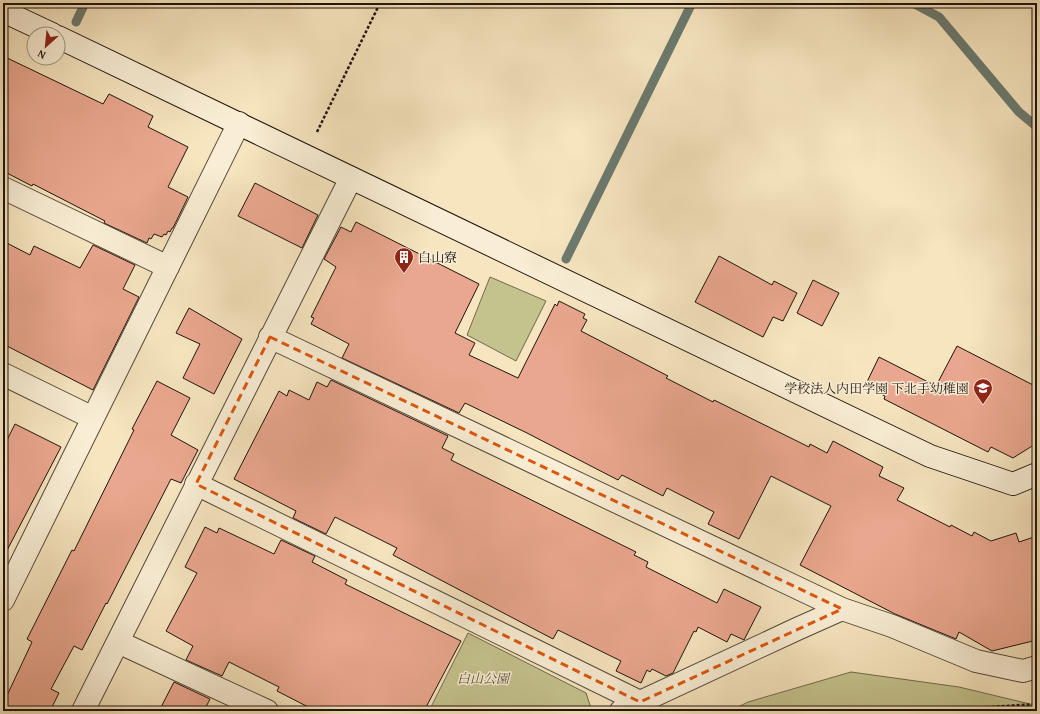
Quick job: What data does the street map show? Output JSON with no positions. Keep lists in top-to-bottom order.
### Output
{
  "parks": ["白山公園"],
  "places": {
    "building": ["白山寮"],
    "school or university": ["学校法人内田学園 下北手幼稚園"]
  },
  "north": "bottom left"
}
